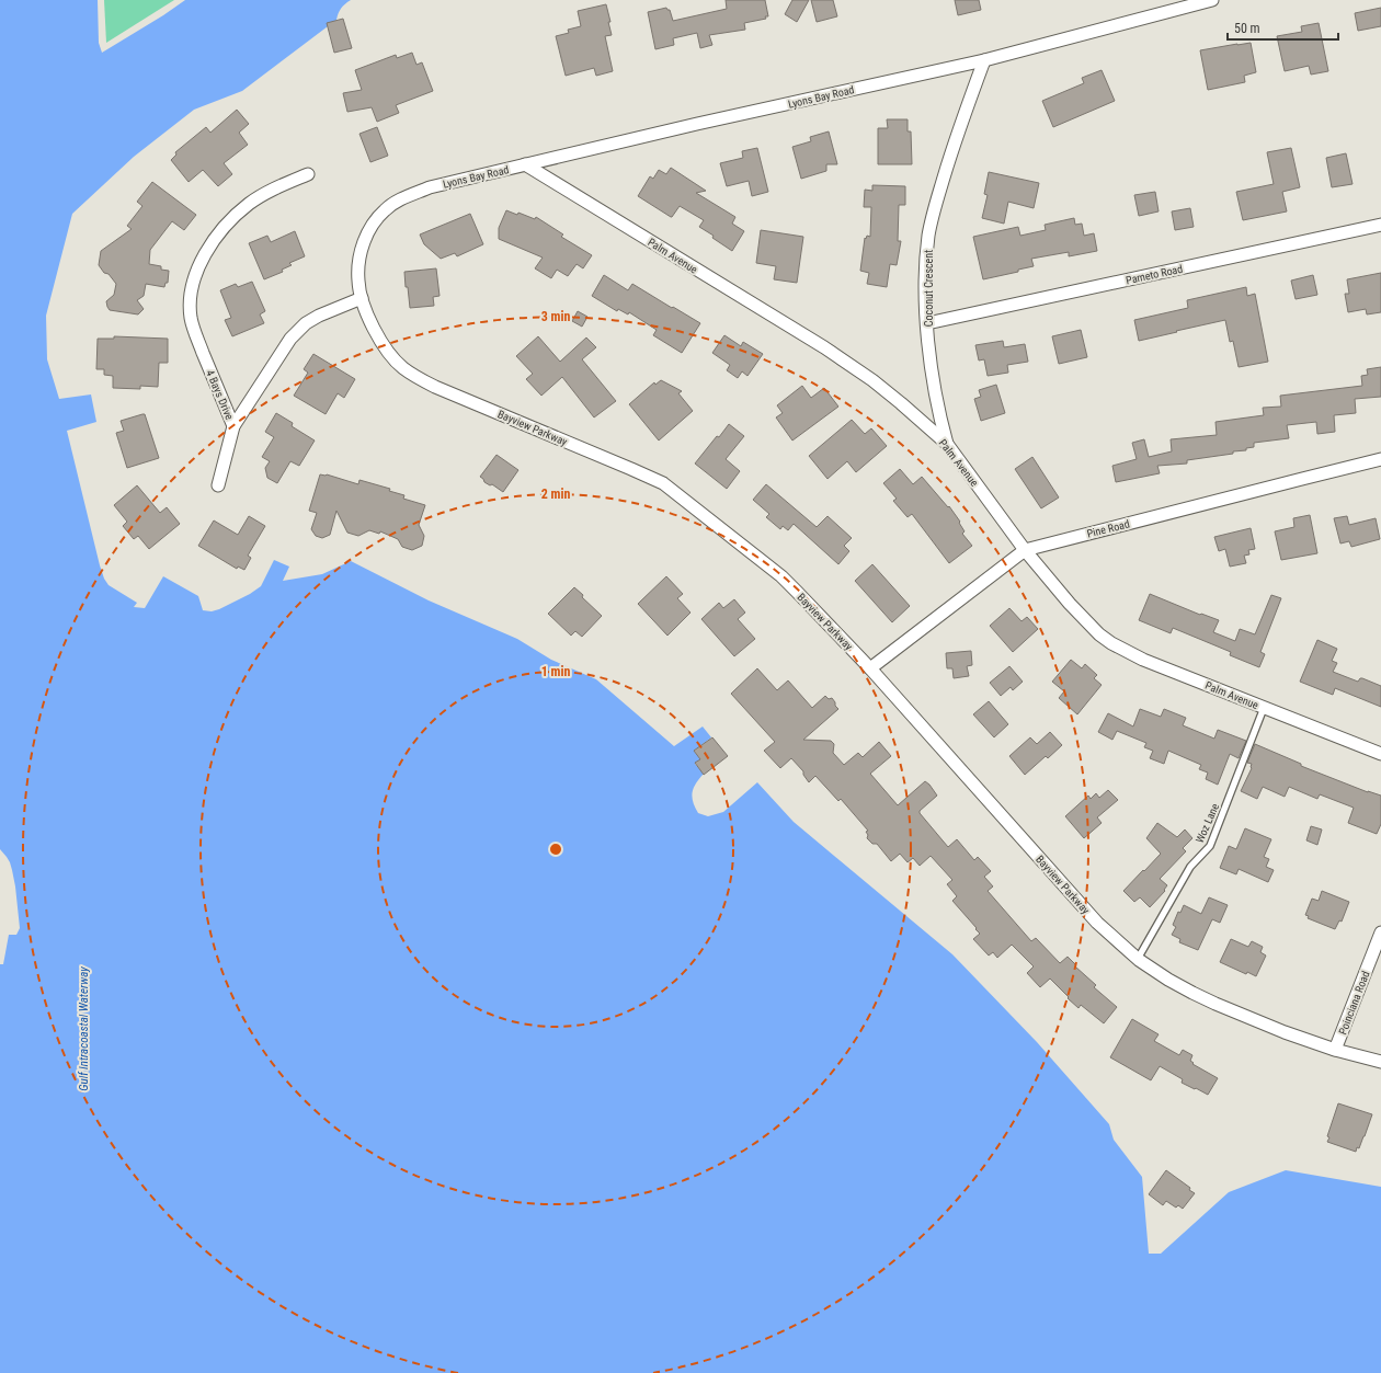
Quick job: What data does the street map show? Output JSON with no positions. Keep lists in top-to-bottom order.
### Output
{
  "streets": {
    "street": [
      "Lyons Bay Road",
      "Palm Avenue",
      "Pameto Road",
      "Coconut Crescent",
      "4 Bays Drive",
      "Bayview Parkway",
      "Pine Road",
      "Poinciana Road"
    ],
    "lane": ["Woz Lane"]
  },
  "crossings": [
    ["Lyons Bay Road", "Palm Avenue"],
    ["Lyons Bay Road", "Coconut Crescent"],
    ["Lyons Bay Road", "Bayview Parkway"],
    ["Palm Avenue", "Coconut Crescent"],
    ["Palm Avenue", "Pine Road"],
    ["Palm Avenue", "Woz Lane"],
    ["Pameto Road", "Coconut Crescent"],
    ["4 Bays Drive", "Bayview Parkway"],
    ["Bayview Parkway", "Pine Road"],
    ["Bayview Parkway", "Woz Lane"],
    ["Bayview Parkway", "Poinciana Road"]
  ],
  "water": ["Gulf Intracoastal Waterway"],
  "scale_bar": "50 m",
  "rings": ["3 min", "2 min", "1 min"]
}
